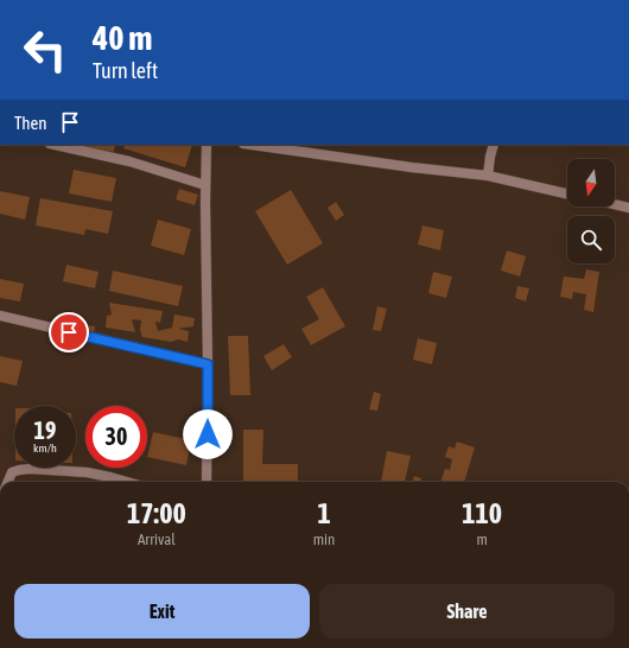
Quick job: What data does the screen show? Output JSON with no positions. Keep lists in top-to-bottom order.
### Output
{
  "north": "bottom",
  "page": {
    "turn": ["40 m", "Turn left"],
    "then": "Then",
    "speed": "19 km/h",
    "limit": "30",
    "eta": [
      "17:00",
      "Arrival",
      "1",
      "min",
      "110",
      "m"
    ],
    "buttons": ["Exit", "Share"]
  }
}
